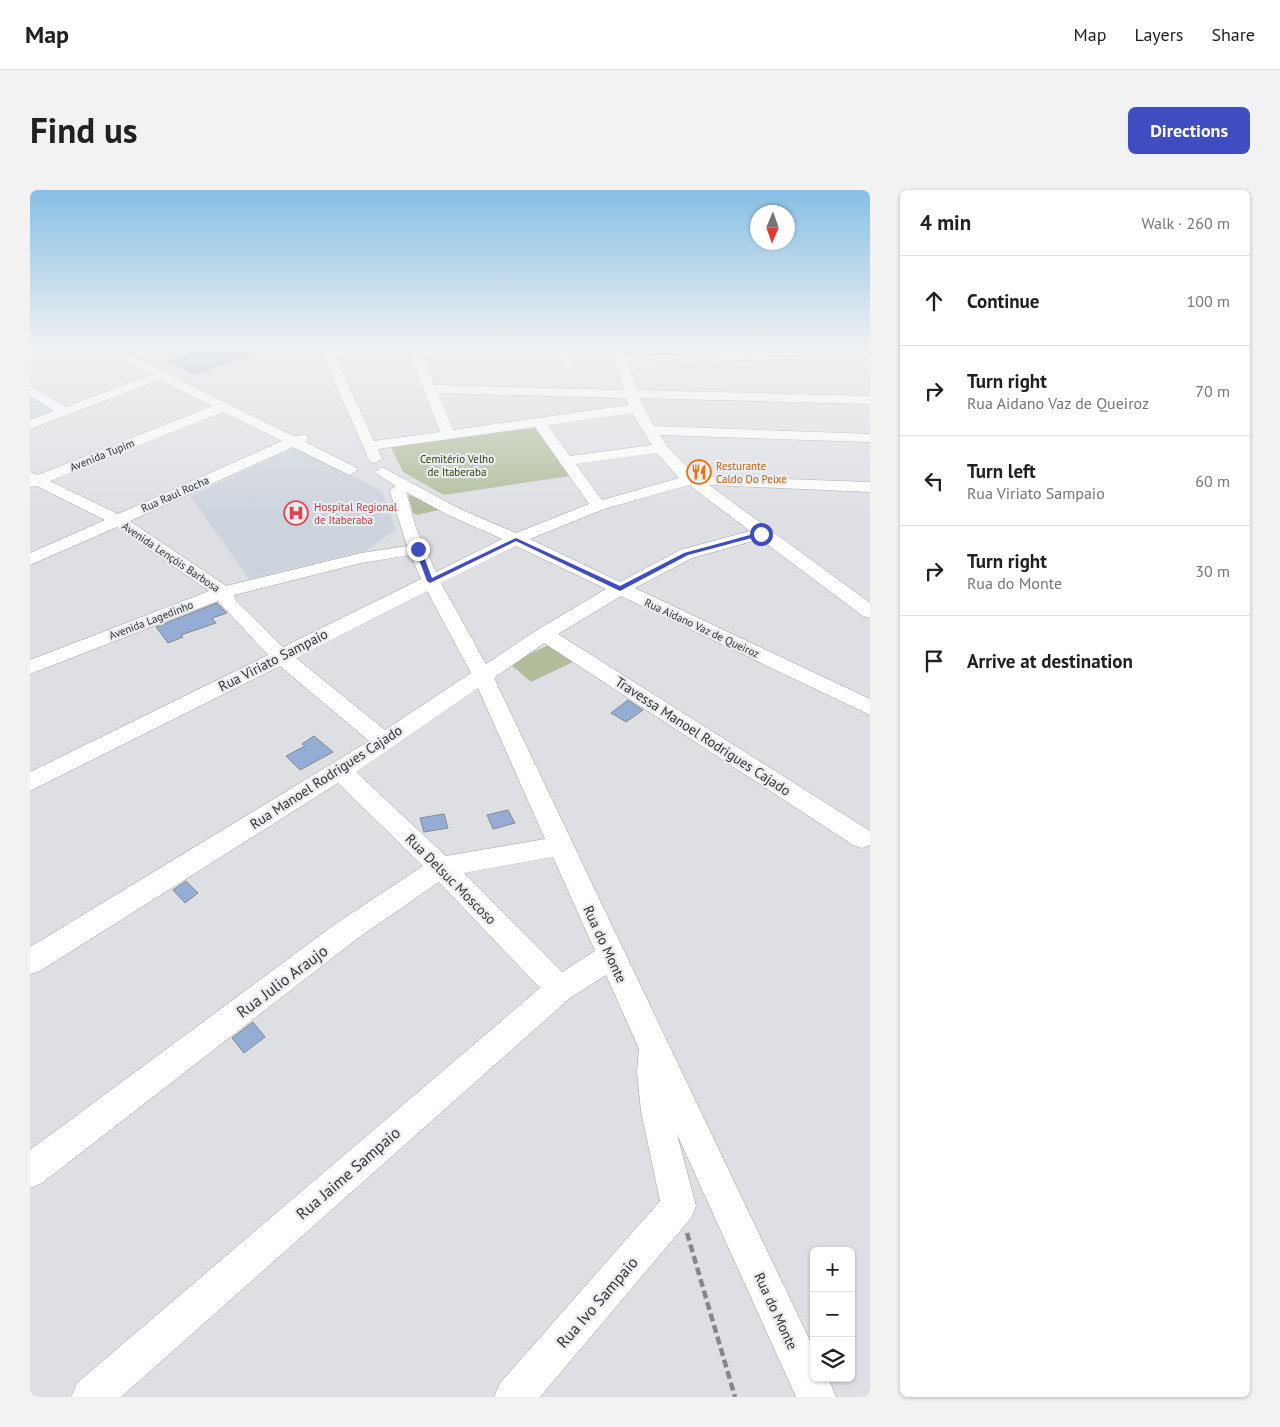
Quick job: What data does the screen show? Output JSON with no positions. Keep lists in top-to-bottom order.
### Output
{
  "streets": {
    "street": [
      "Avenida Tupim",
      "Rua Raul Rocha",
      "Avenida Lençóis Barbosa",
      "Avenida Lagedinho",
      "Rua Aidano Vaz de Queiroz",
      "Rua Viriato Sampaio",
      "Travessa Manoel Rodrigues Cajado",
      "Rua Manoel Rodrigues Cajado",
      "Rua Delsuc Moscoso",
      "Rua do Monte",
      "Rua Julio Araujo",
      "Rua Jaime Sampaio",
      "Rua Ivo Sampaio"
    ]
  },
  "crossings": [
    ["Avenida Tupim", "Avenida Lençóis Barbosa"],
    ["Rua Raul Rocha", "Avenida Lençóis Barbosa"],
    ["Avenida Lençóis Barbosa", "Avenida Lagedinho"],
    ["Avenida Lençóis Barbosa", "Rua Viriato Sampaio"],
    ["Avenida Lençóis Barbosa", "Rua Manoel Rodrigues Cajado"],
    ["Avenida Lagedinho", "Rua do Monte"],
    ["Rua Aidano Vaz de Queiroz", "Rua Viriato Sampaio"],
    ["Rua Aidano Vaz de Queiroz", "Rua Manoel Rodrigues Cajado"],
    ["Rua Aidano Vaz de Queiroz", "Rua do Monte"],
    ["Rua Viriato Sampaio", "Rua do Monte"],
    ["Travessa Manoel Rodrigues Cajado", "Rua Manoel Rodrigues Cajado"],
    ["Rua Manoel Rodrigues Cajado", "Rua Delsuc Moscoso"],
    ["Rua Manoel Rodrigues Cajado", "Rua do Monte"],
    ["Rua Delsuc Moscoso", "Rua Julio Araujo"],
    ["Rua Delsuc Moscoso", "Rua Jaime Sampaio"],
    ["Rua do Monte", "Rua Julio Araujo"],
    ["Rua do Monte", "Rua Jaime Sampaio"]
  ],
  "parks": ["Cemitério Velho de Itaberaba"],
  "places": {
    "restaurant": ["Resturante Caldo Do Peixe"],
    "hospital": ["Hospital Regional de Itaberaba"]
  },
  "north": "bottom",
  "page": {
    "header": "Map",
    "nav": ["Map", "Layers", "Share"],
    "title": "Find us",
    "buttons": "Directions",
    "heading": ["4 min", "Walk · 260 m"],
    "list": [
      ["Continue", "100 m"],
      ["Turn right", "Rua Aidano Vaz de Queiroz", "70 m"],
      ["Turn left", "Rua Viriato Sampaio", "60 m"],
      ["Turn right", "Rua do Monte", "30 m"],
      "Arrive at destination"
    ],
    "map_buttons": ["+", "−"]
  }
}
